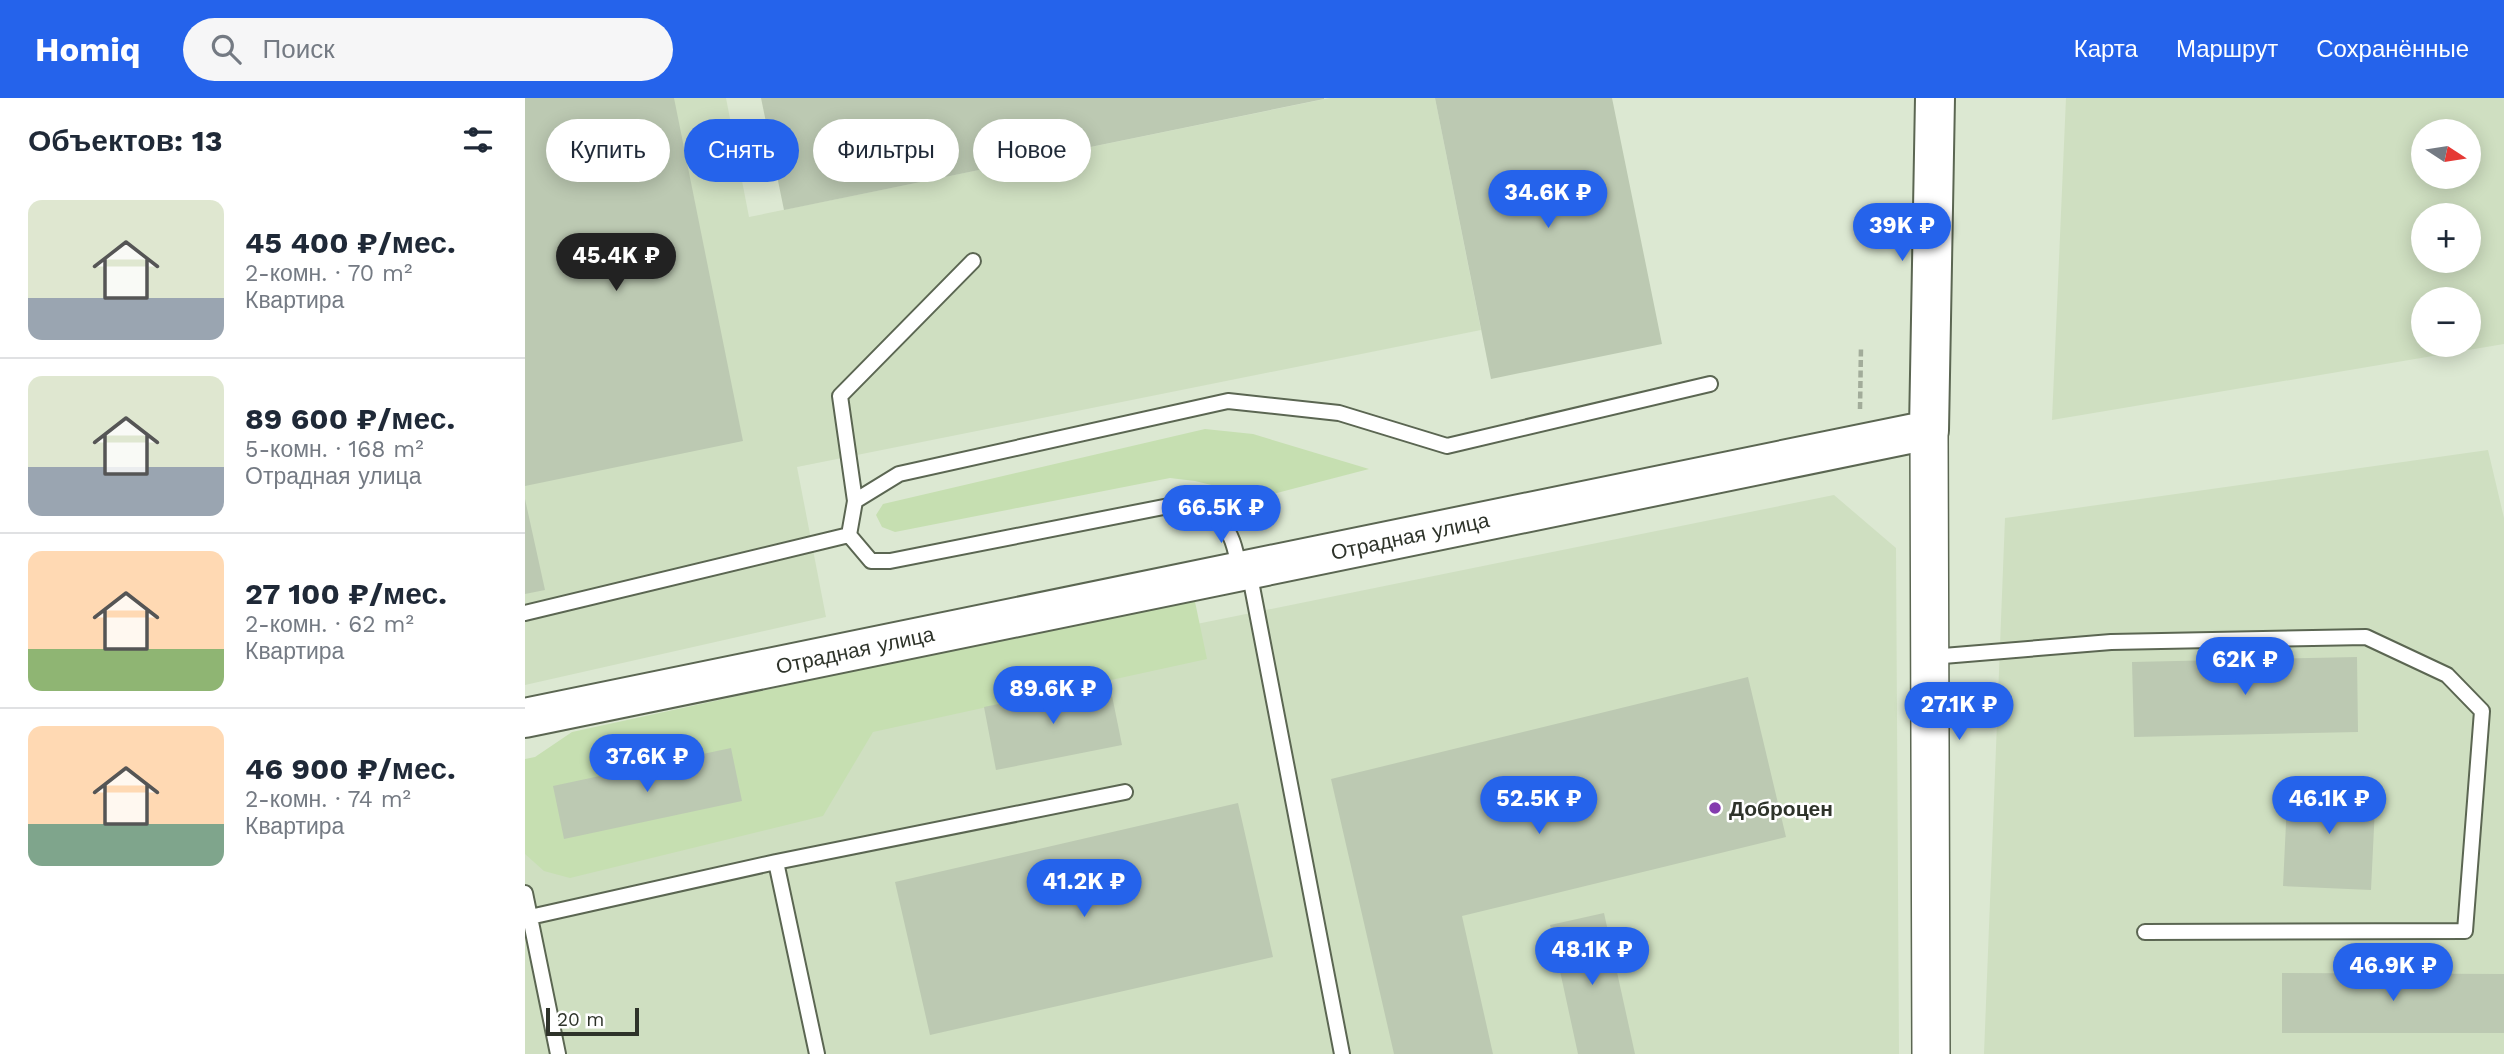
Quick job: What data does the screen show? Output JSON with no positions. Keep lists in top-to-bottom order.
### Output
{
  "streets": {
    "main road": ["Отрадная улица"]
  },
  "places": ["Доброцен"],
  "scale_bar": "20 m",
  "north": "right",
  "page": {
    "header": "Homiq",
    "search": "Поиск",
    "nav": ["Карта", "Маршрут", "Сохранённые"],
    "heading": "Объектов: 13",
    "map_buttons": ["+", "−"],
    "chip": [
      "Купить",
      "Снять",
      "Фильтры",
      "Новое"
    ],
    "price": [
      "34.6K ₽",
      "39K ₽",
      "45.4K ₽",
      "66.5K ₽",
      "62K ₽",
      "89.6K ₽",
      "27.1K ₽",
      "37.6K ₽",
      "52.5K ₽",
      "46.1K ₽",
      "41.2K ₽",
      "48.1K ₽",
      "46.9K ₽"
    ],
    "list": [
      {
        "name": "45 400 ₽/мес.",
        "note": "2-комн. · 70 m² · Квартира"
      },
      {
        "name": "89 600 ₽/мес.",
        "note": "5-комн. · 168 m² · Отрадная улица"
      },
      {
        "name": "27 100 ₽/мес.",
        "note": "2-комн. · 62 m² · Квартира"
      },
      {
        "name": "46 900 ₽/мес.",
        "note": "2-комн. · 74 m² · Квартира"
      }
    ],
    "scale": "20 m"
  }
}
